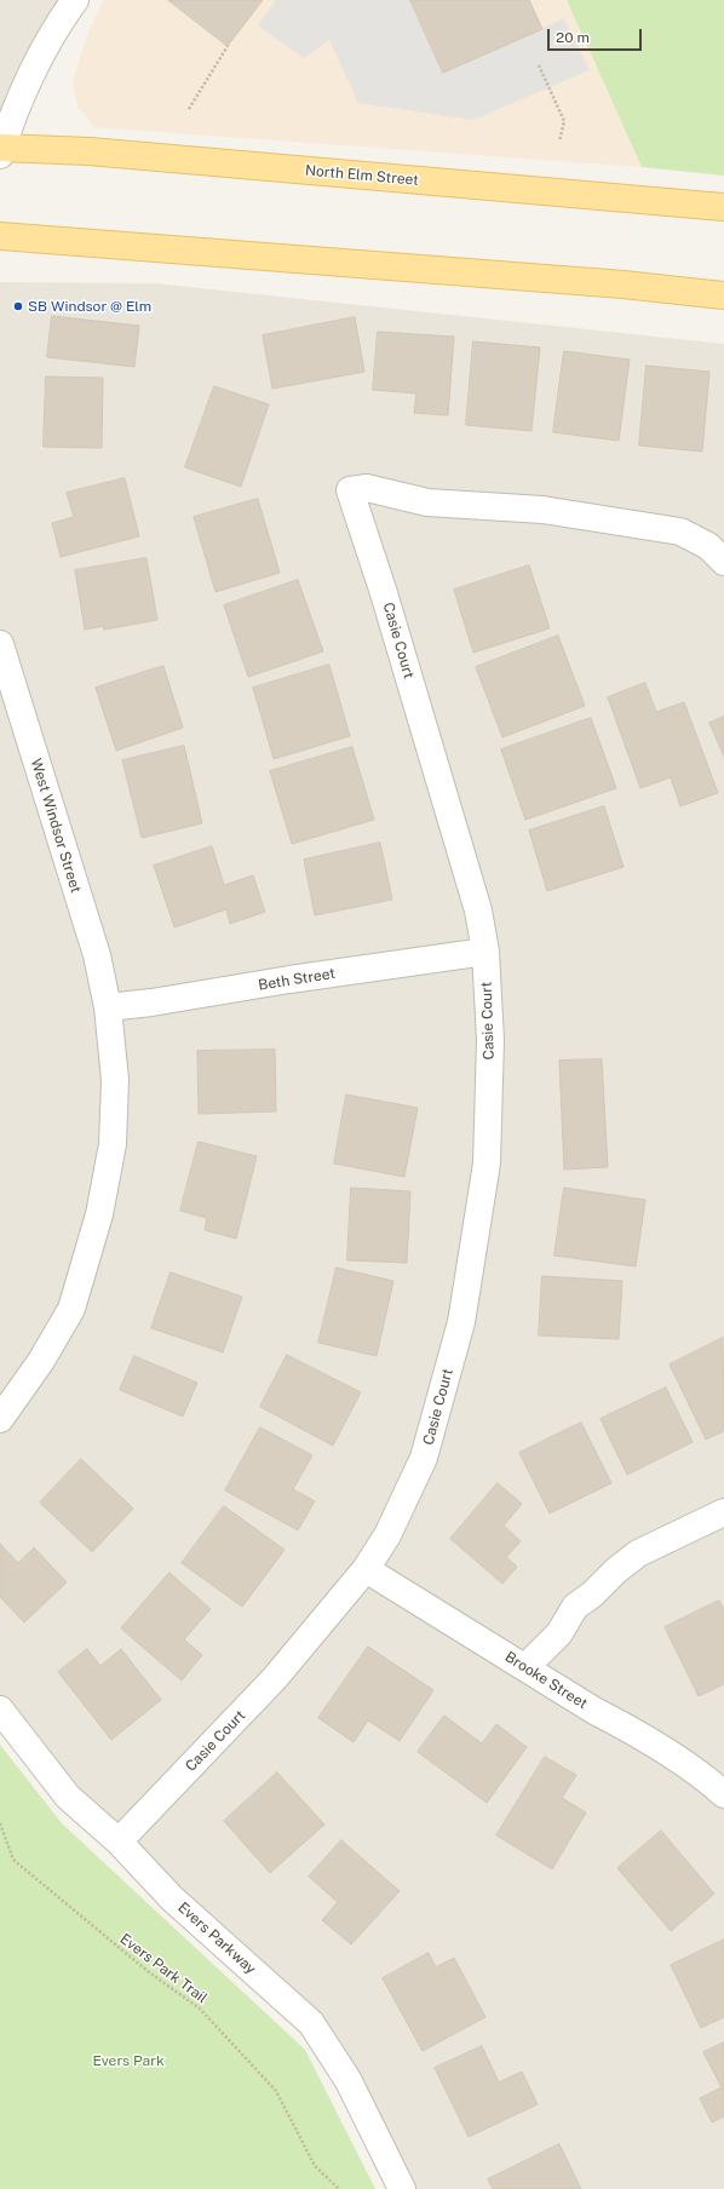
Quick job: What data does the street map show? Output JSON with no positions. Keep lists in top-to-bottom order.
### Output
{
  "streets": {
    "main road": ["North Elm Street"],
    "street": [
      "Casie Court",
      "West Windsor Street",
      "Beth Street",
      "Brooke Street",
      "Evers Parkway"
    ],
    "path": ["Evers Park Trail"]
  },
  "crossings": [
    ["Casie Court", "Beth Street"],
    ["Casie Court", "Brooke Street"],
    ["Casie Court", "Evers Parkway"],
    ["West Windsor Street", "Beth Street"]
  ],
  "parks": ["Evers Park"],
  "places": ["SB Windsor @ Elm"],
  "scale_bar": "20 m"
}
